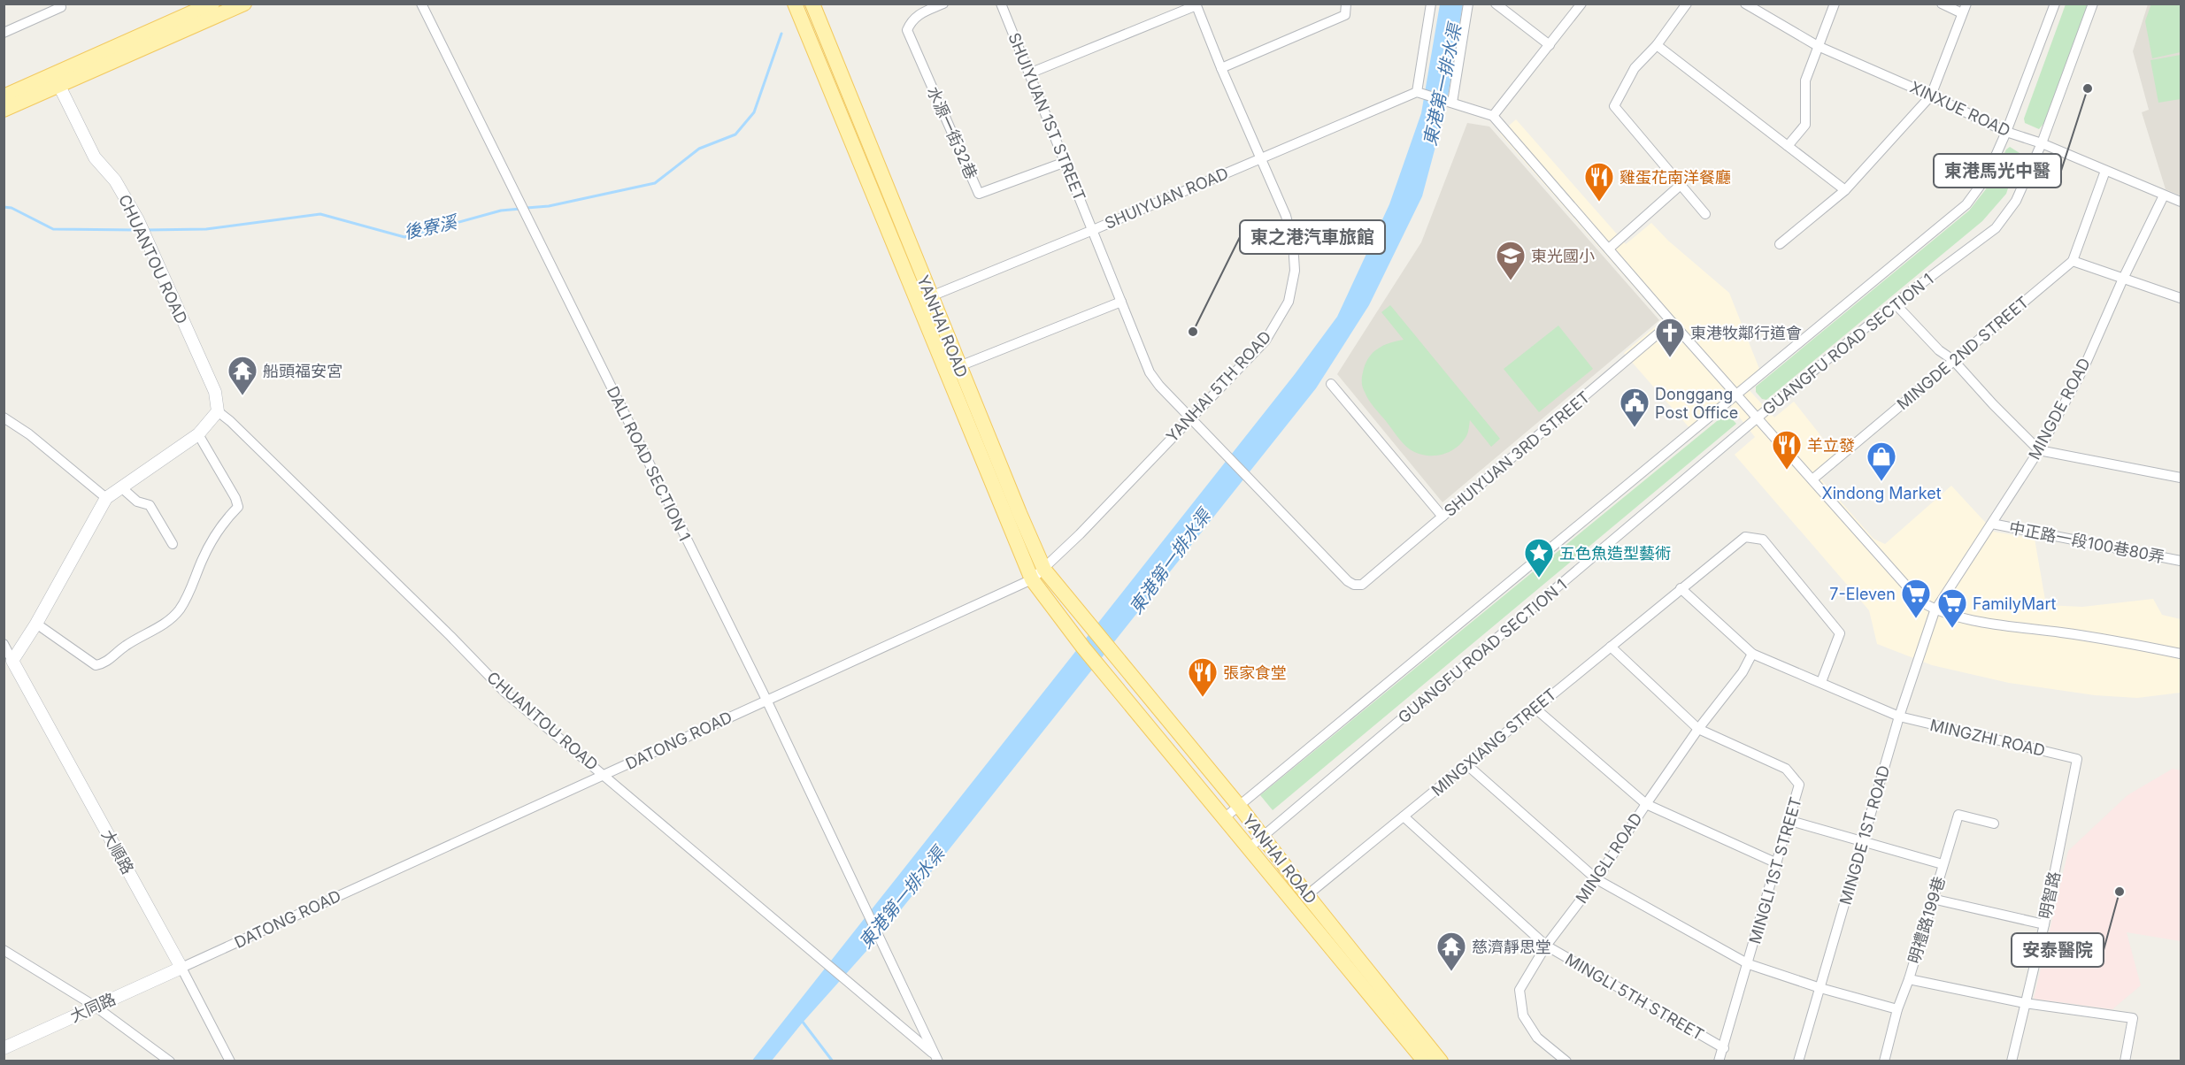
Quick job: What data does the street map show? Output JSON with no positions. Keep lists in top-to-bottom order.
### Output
{
  "streets": {
    "main road": ["YANHAI ROAD"],
    "street": [
      "XINXUE ROAD",
      "SHUIYUAN 1ST STREET",
      "水源一街32巷",
      "SHUIYUAN ROAD",
      "CHUANTOU ROAD",
      "GUANGFU ROAD SECTION 1",
      "MINGDE 2ND STREET",
      "YANHAI 5TH ROAD",
      "MINGDE ROAD",
      "SHUIYUAN 3RD STREET",
      "DALI ROAD SECTION 1",
      "中正路一段100巷80弄",
      "MINGZHI ROAD",
      "DATONG ROAD",
      "MINGXIANG STREET",
      "MINGDE 1ST ROAD",
      "大順路",
      "MINGLI ROAD",
      "MINGLI 1ST STREET",
      "明智路",
      "明禮路199巷",
      "MINGLI 5TH STREET",
      "大同路"
    ]
  },
  "crossings": [
    ["XINXUE ROAD", "GUANGFU ROAD SECTION 1"],
    ["XINXUE ROAD", "MINGDE ROAD"],
    ["SHUIYUAN 1ST STREET", "水源一街32巷"],
    ["SHUIYUAN 1ST STREET", "SHUIYUAN ROAD"],
    ["SHUIYUAN 1ST STREET", "YANHAI 5TH ROAD"],
    ["SHUIYUAN 1ST STREET", "SHUIYUAN 3RD STREET"],
    ["SHUIYUAN ROAD", "YANHAI ROAD"],
    ["SHUIYUAN ROAD", "YANHAI 5TH ROAD"],
    ["CHUANTOU ROAD", "DALI ROAD SECTION 1"],
    ["CHUANTOU ROAD", "DATONG ROAD"],
    ["YANHAI ROAD", "GUANGFU ROAD SECTION 1"],
    ["YANHAI ROAD", "YANHAI 5TH ROAD"],
    ["YANHAI ROAD", "DATONG ROAD"],
    ["YANHAI ROAD", "MINGXIANG STREET"],
    ["YANHAI 5TH ROAD", "DATONG ROAD"],
    ["MINGDE ROAD", "中正路一段100巷80弄"],
    ["MINGDE ROAD", "MINGDE 1ST ROAD"],
    ["DALI ROAD SECTION 1", "DATONG ROAD"],
    ["MINGZHI ROAD", "MINGDE 1ST ROAD"],
    ["MINGZHI ROAD", "明智路"],
    ["DATONG ROAD", "大順路"],
    ["DATONG ROAD", "大同路"],
    ["MINGXIANG STREET", "MINGLI 1ST STREET"],
    ["MINGXIANG STREET", "MINGLI 5TH STREET"],
    ["大順路", "大同路"],
    ["MINGLI ROAD", "MINGLI 1ST STREET"],
    ["MINGLI ROAD", "MINGLI 5TH STREET"],
    ["MINGLI 1ST STREET", "MINGLI 5TH STREET"]
  ],
  "water": ["東港第一排水渠", "後寮溪"],
  "places": {
    "other": ["東港馬光中醫", "東之港汽車旅館", "安泰醫院"],
    "restaurant": ["雞蛋花南洋餐廳", "羊立發", "張家食堂"],
    "school or university": ["東光國小"],
    "church": ["東港牧鄰行道會"],
    "temple": ["船頭福安宮", "慈濟靜思堂"],
    "public building": ["Donggang Post Office"],
    "shop": ["Xindong Market"],
    "place": ["五色魚造型藝術"],
    "supermarket": ["7-Eleven", "FamilyMart"]
  }
}
